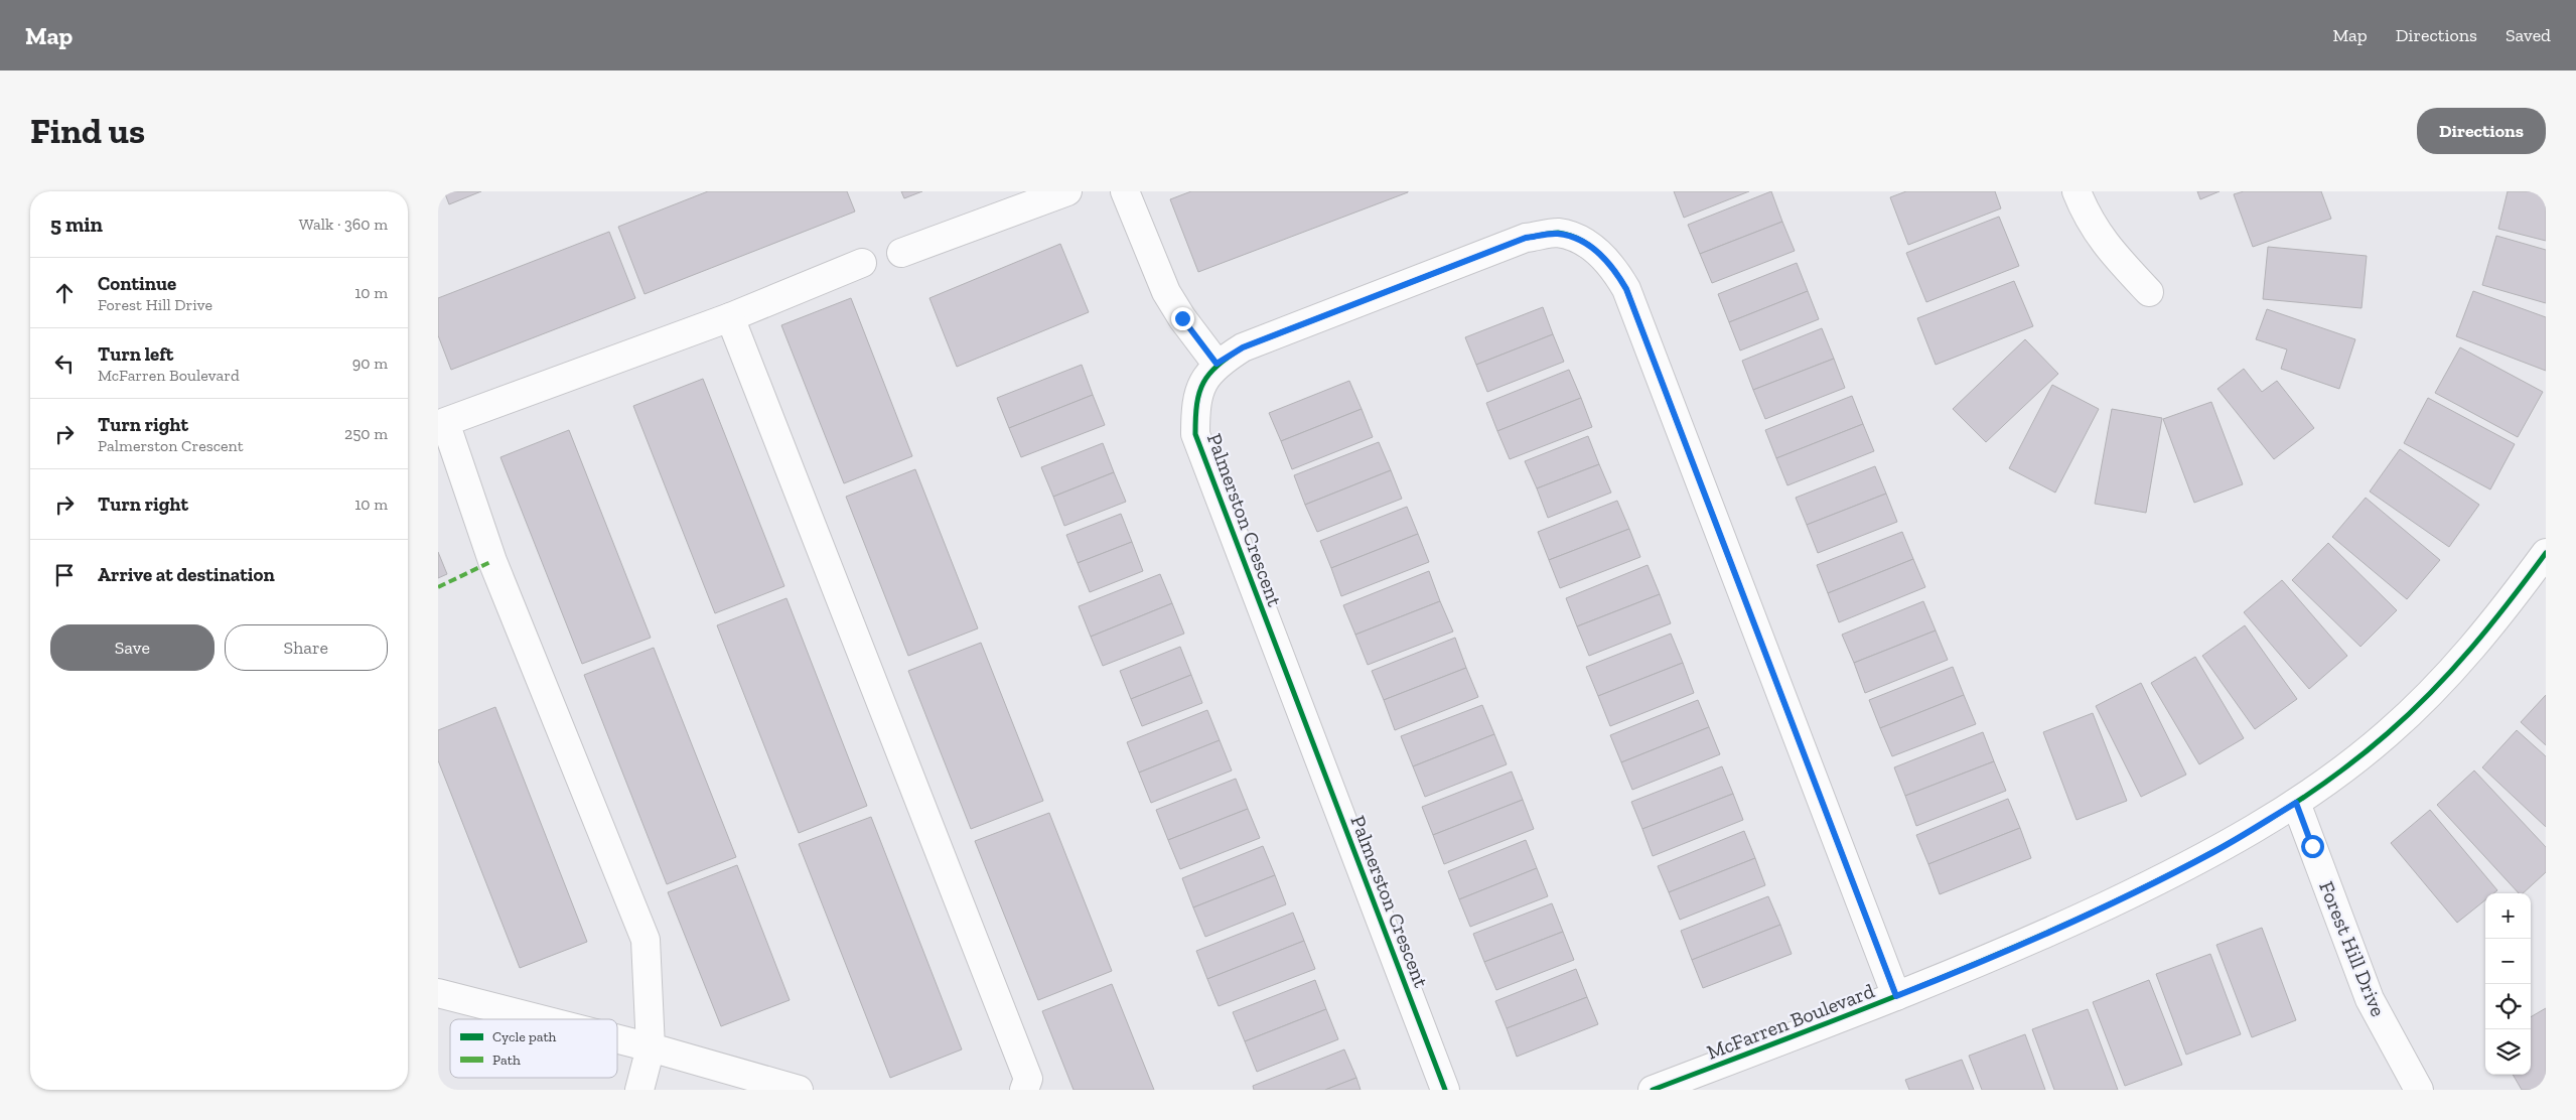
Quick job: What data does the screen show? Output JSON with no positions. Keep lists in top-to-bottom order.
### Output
{
  "streets": {
    "street": ["Palmerston Crescent", "Forest Hill Drive", "McFarren Boulevard"]
  },
  "crossings": [
    ["Palmerston Crescent", "McFarren Boulevard"],
    ["Forest Hill Drive", "McFarren Boulevard"]
  ],
  "legend": ["Cycle path", "Path"],
  "page": {
    "header": "Map",
    "nav": ["Map", "Directions", "Saved"],
    "buttons": [
      "Directions",
      ["Save", "Share"]
    ],
    "title": "Find us",
    "heading": ["5 min", "Walk · 360 m"],
    "list": [
      ["Continue", "Forest Hill Drive", "10 m"],
      ["Turn left", "McFarren Boulevard", "90 m"],
      ["Turn right", "Palmerston Crescent", "250 m"],
      ["Turn right", "10 m"],
      "Arrive at destination"
    ],
    "map_buttons": ["+", "−"]
  }
}
